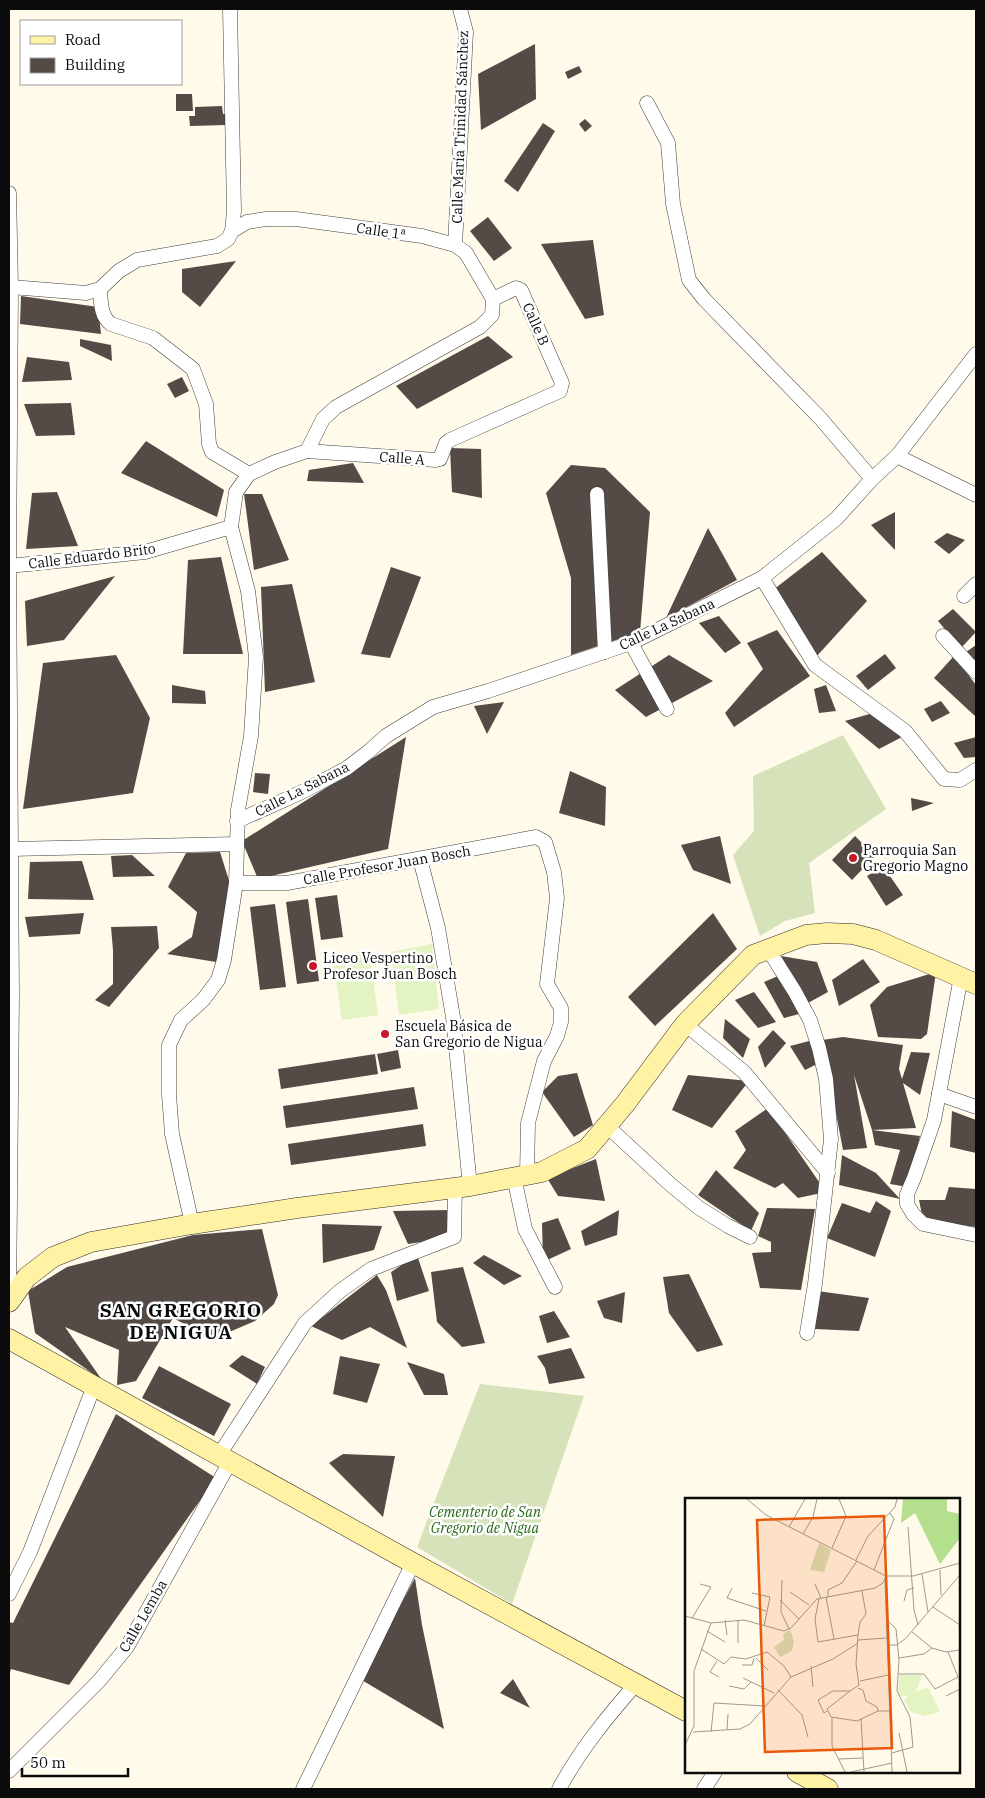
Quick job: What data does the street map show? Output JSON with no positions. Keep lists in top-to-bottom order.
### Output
{
  "streets": {
    "street": [
      "Calle María Trinidad Sánchez",
      "Calle 1ª",
      "Calle B",
      "Calle A",
      "Calle Eduardo Brito",
      "Calle La Sabana",
      "Calle Profesor Juan Bosch",
      "Calle Lemba"
    ]
  },
  "crossings": [
    ["Calle María Trinidad Sánchez", "Calle 1ª"],
    ["Calle B", "Calle A"]
  ],
  "districts": ["SAN GREGORIO DE NIGUA"],
  "parks": ["Cementerio de San Gregorio de Nigua"],
  "places": ["Parroquia San Gregorio Magno", "Liceo Vespertino Profesor Juan Bosch", "Escuela Básica de San Gregorio de Nigua"],
  "legend": ["Road", "Building"],
  "scale_bar": "50 m"
}
